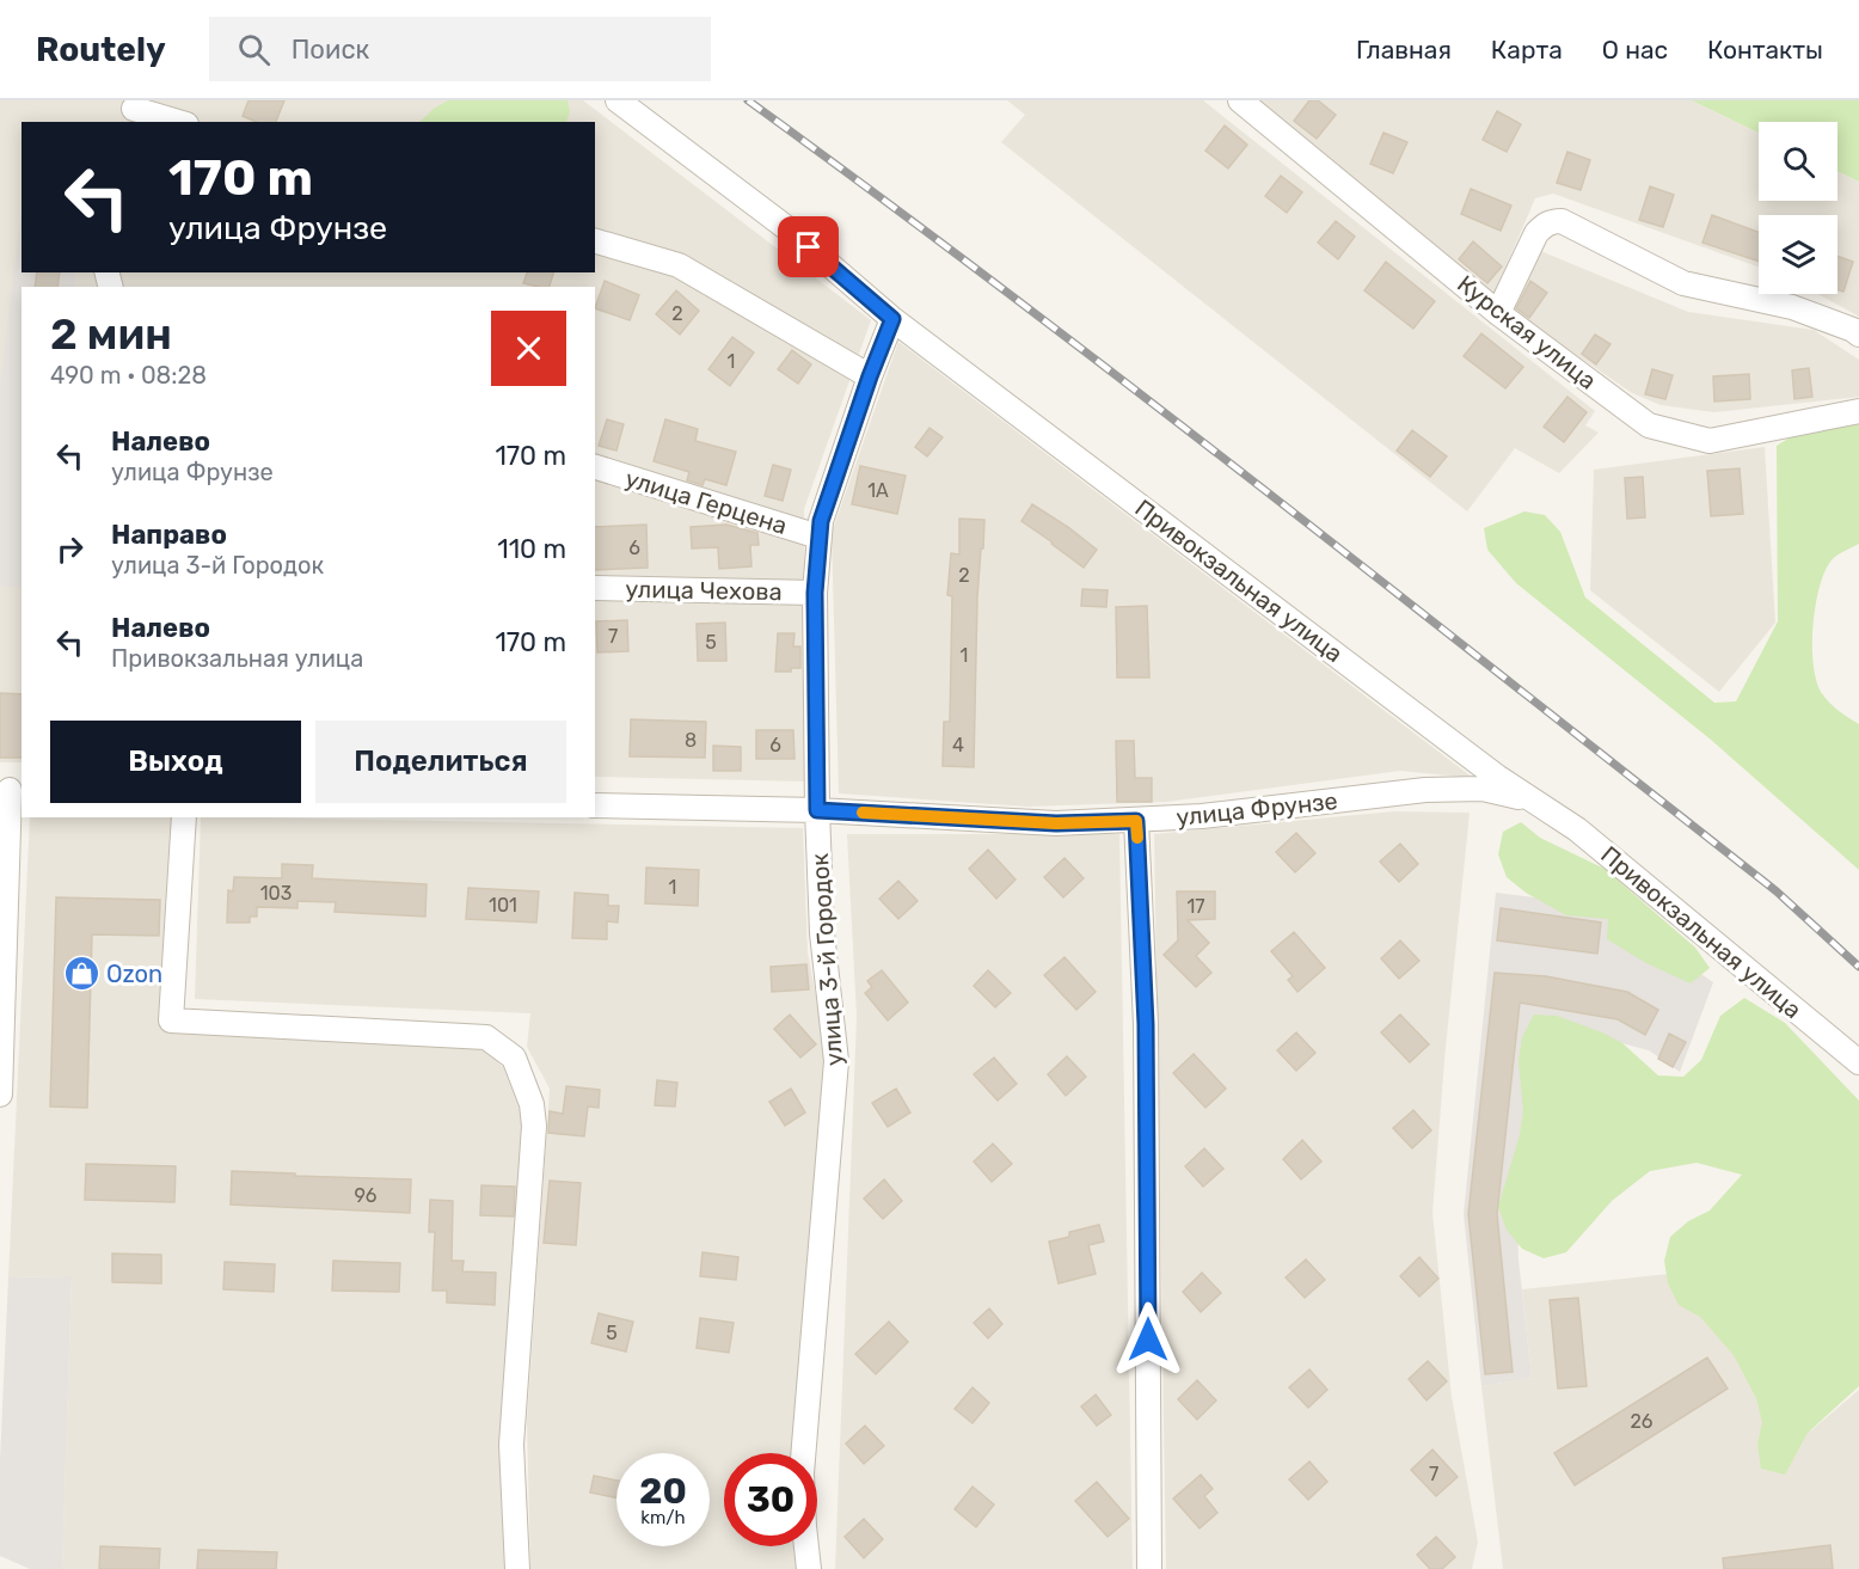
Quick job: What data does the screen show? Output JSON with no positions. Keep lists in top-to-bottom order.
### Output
{
  "streets": {
    "street": [
      "Курская улица",
      "улица Герцена",
      "Привокзальная улица",
      "улица Чехова",
      "улица Фрунзе",
      "улица 3-й Городок"
    ]
  },
  "crossings": [
    ["улица Герцена", "улица 3-й Городок"],
    ["Привокзальная улица", "улица Фрунзе"],
    ["Привокзальная улица", "улица 3-й Городок"],
    ["улица Чехова", "улица 3-й Городок"],
    ["улица Фрунзе", "улица 3-й Городок"]
  ],
  "places": {
    "shop": ["Ozon"]
  },
  "house_numbers": [
    "2",
    "1",
    "1А",
    "6",
    "2",
    "7",
    "5",
    "1",
    "8",
    "6",
    "4",
    "1",
    "103",
    "101",
    "17",
    "96",
    "5",
    "26",
    "7"
  ],
  "page": {
    "header": "Routely",
    "search": "Поиск",
    "nav": [
      "Главная",
      "Карта",
      "О нас",
      "Контакты"
    ],
    "turn": ["170 m", "улица Фрунзе"],
    "heading": ["2 мин", "490 m · 08:28"],
    "list": [
      {
        "name": "Налево",
        "note": "улица Фрунзе",
        "value": "170 m"
      },
      {
        "name": "Направо",
        "note": "улица 3-й Городок",
        "value": "110 m"
      },
      {
        "name": "Налево",
        "note": "Привокзальная улица",
        "value": "170 m"
      }
    ],
    "buttons": ["Выход", "Поделиться"],
    "speed": "20 km/h",
    "limit": "30"
  }
}
